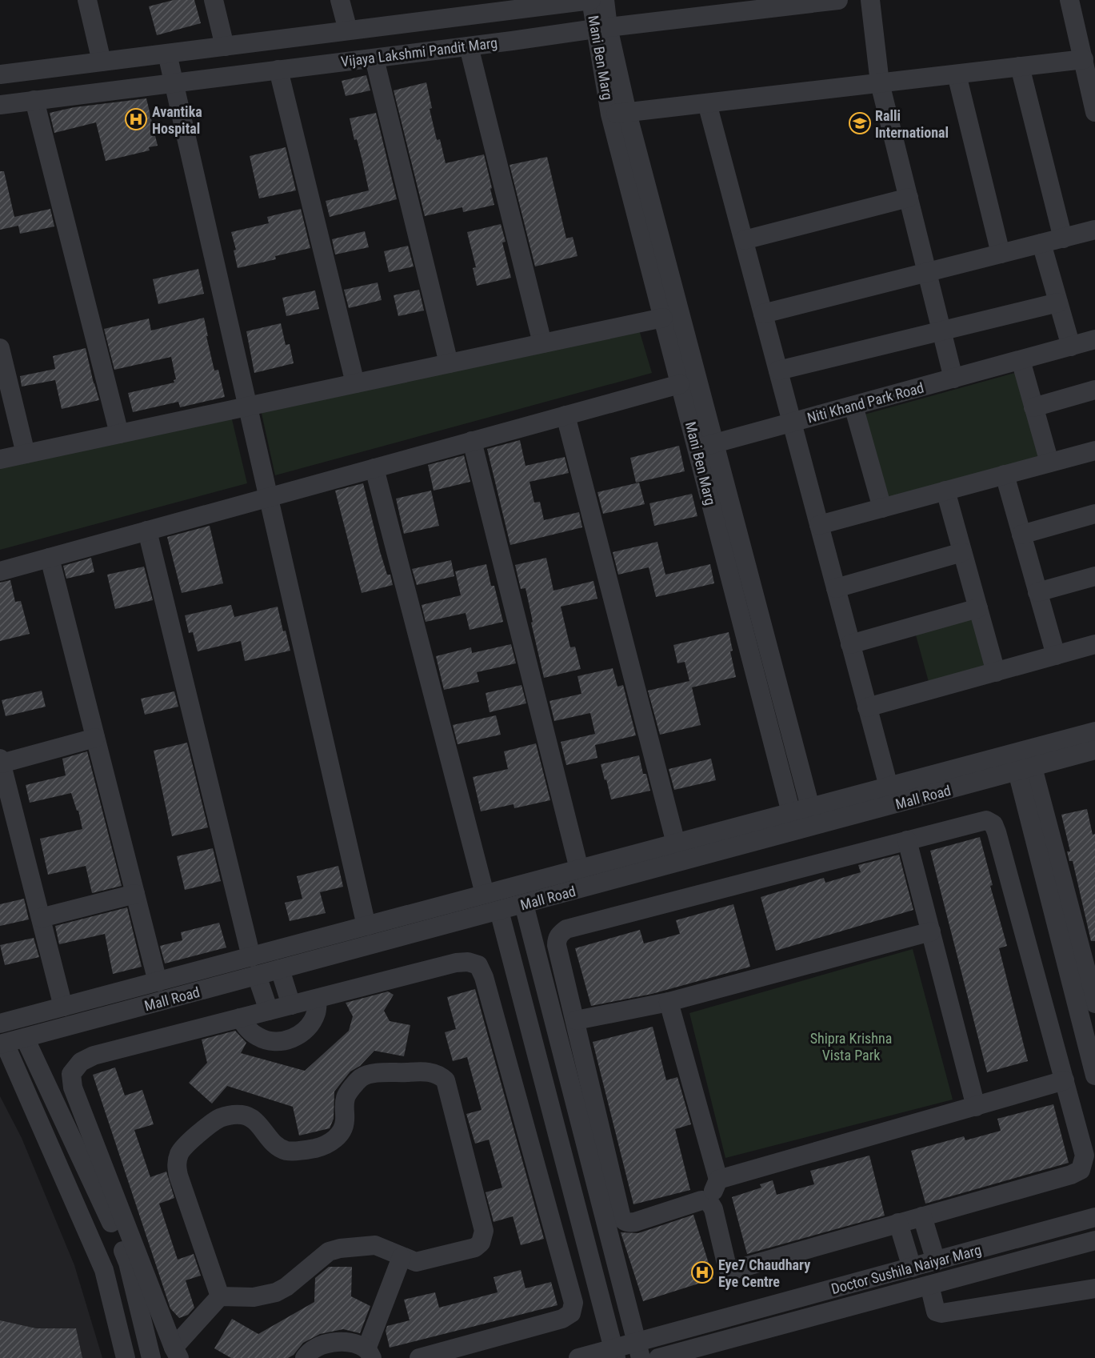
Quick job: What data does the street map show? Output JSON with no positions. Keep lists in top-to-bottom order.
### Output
{
  "streets": {
    "street": [
      "Vijaya Lakshmi Pandit Marg",
      "Mani Ben Marg",
      "Niti Khand Park Road",
      "Mall Road",
      "Doctor Sushila Naiyar Marg"
    ]
  },
  "crossings": [
    ["Vijaya Lakshmi Pandit Marg", "Mani Ben Marg"],
    ["Mani Ben Marg", "Mall Road"],
    ["Niti Khand Park Road", "Mall Road"]
  ],
  "parks": ["Shipra Krishna Vista Park"],
  "places": {
    "hospital": ["Avantika Hospital", "Eye7 Chaudhary Eye Centre"],
    "school or university": ["Ralli International"]
  }
}
